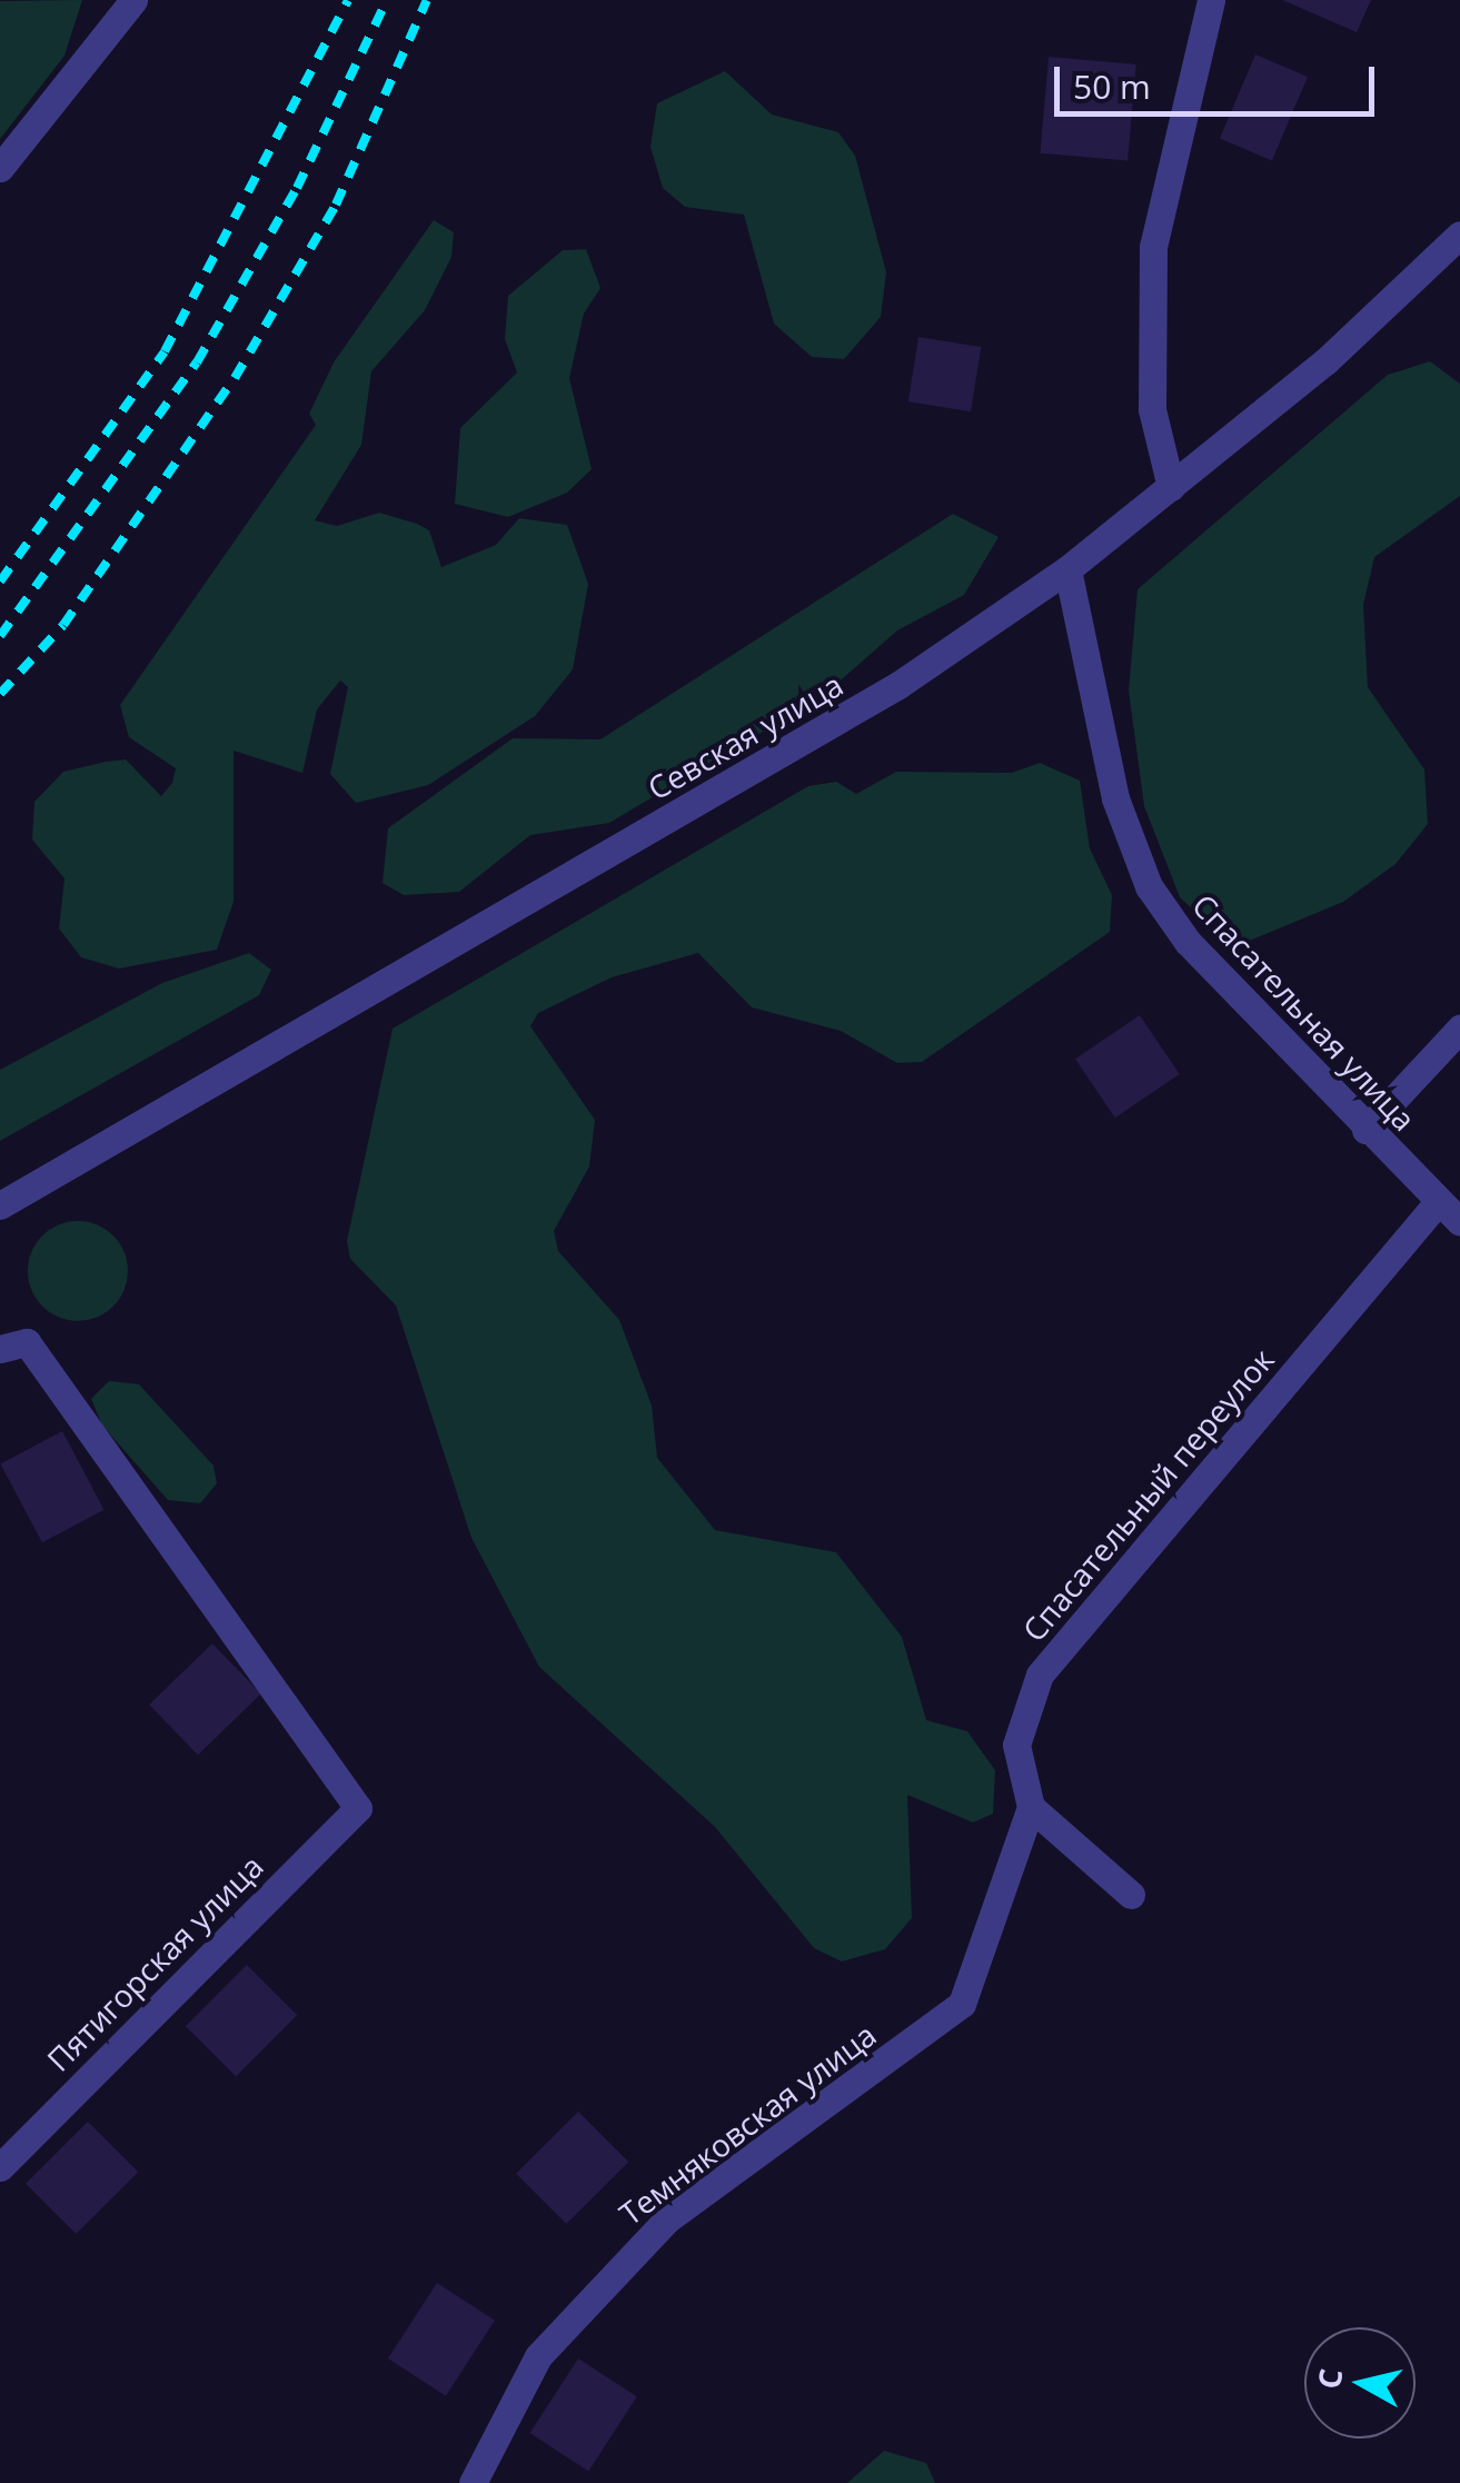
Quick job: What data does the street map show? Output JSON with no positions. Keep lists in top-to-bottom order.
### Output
{
  "streets": {
    "street": [
      "Севская улица",
      "Спасательная улица",
      "Спасательный переулок",
      "Пятигорская улица",
      "Темняковская улица"
    ]
  },
  "crossings": [
    ["Севская улица", "Спасательная улица"],
    ["Спасательная улица", "Спасательный переулок"],
    ["Спасательный переулок", "Темняковская улица"]
  ],
  "scale_bar": "50 m",
  "north": "left"
}
